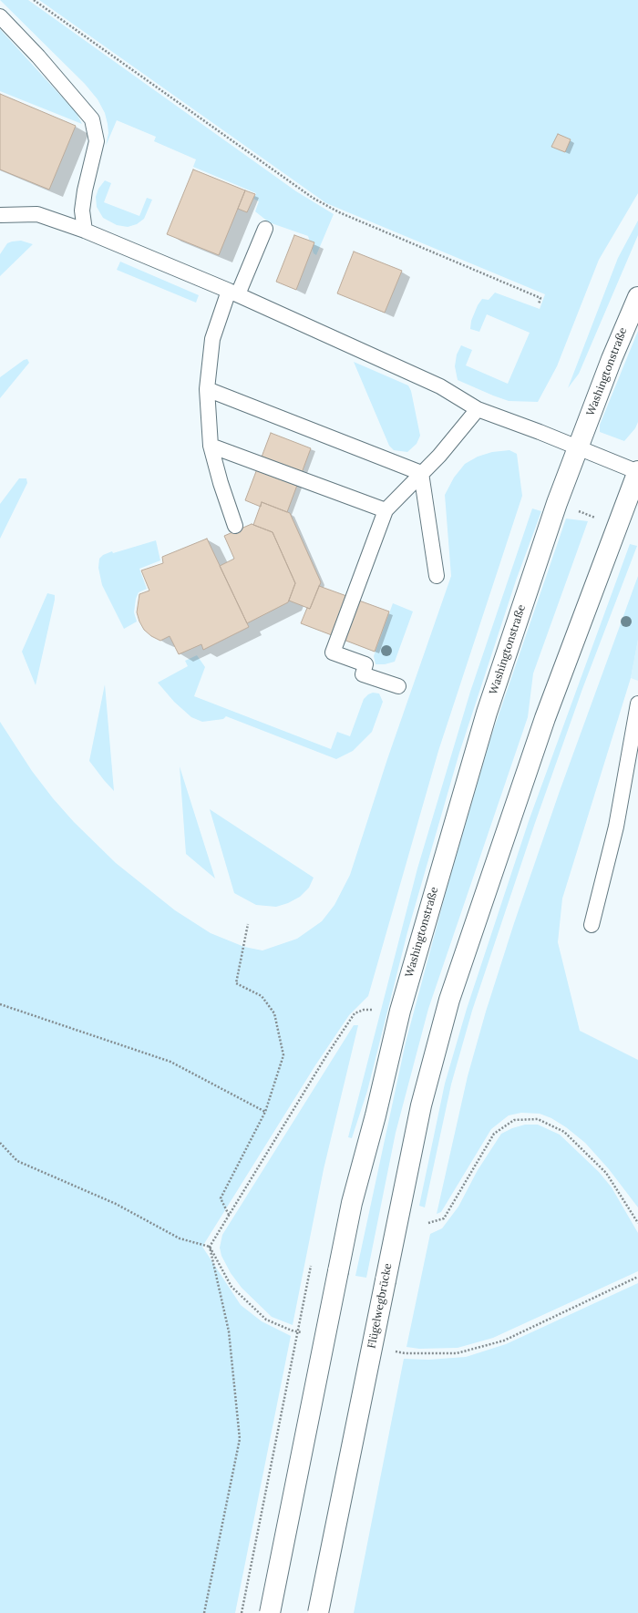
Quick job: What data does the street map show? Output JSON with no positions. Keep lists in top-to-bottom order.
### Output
{
  "streets": {
    "main road": ["Washingtonstraße", "Flügelwegbrücke"]
  }
}
